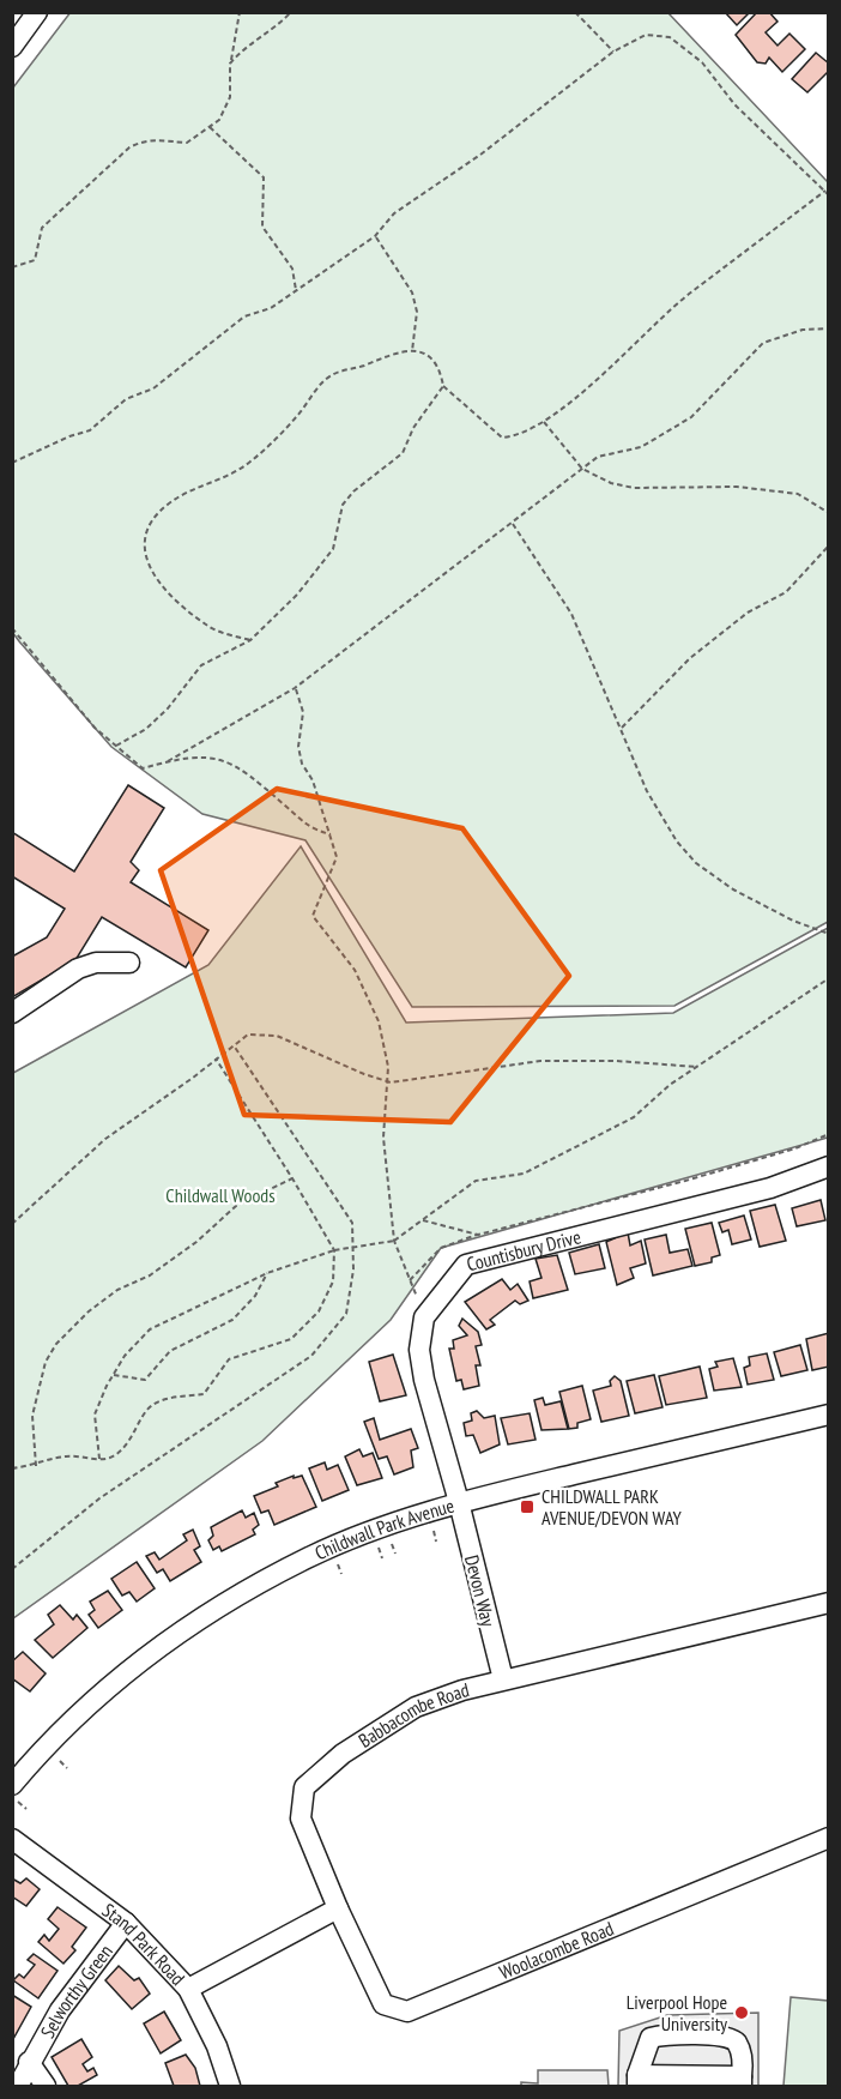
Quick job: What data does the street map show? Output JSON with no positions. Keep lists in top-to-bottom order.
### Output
{
  "streets": {
    "street": [
      "Countisbury Drive",
      "Childwall Park Avenue",
      "Devon Way",
      "Babbacombe Road",
      "Stand Park Road",
      "Woolacombe Road",
      "Selworthy Green"
    ]
  },
  "crossings": [
    ["Childwall Park Avenue", "Devon Way"],
    ["Devon Way", "Babbacombe Road"],
    ["Babbacombe Road", "Woolacombe Road"],
    ["Stand Park Road", "Selworthy Green"]
  ],
  "parks": ["Childwall Woods"],
  "places": {
    "transit": ["CHILDWALL PARK AVENUE/DEVON WAY"],
    "other": ["Liverpool Hope University"]
  }
}
